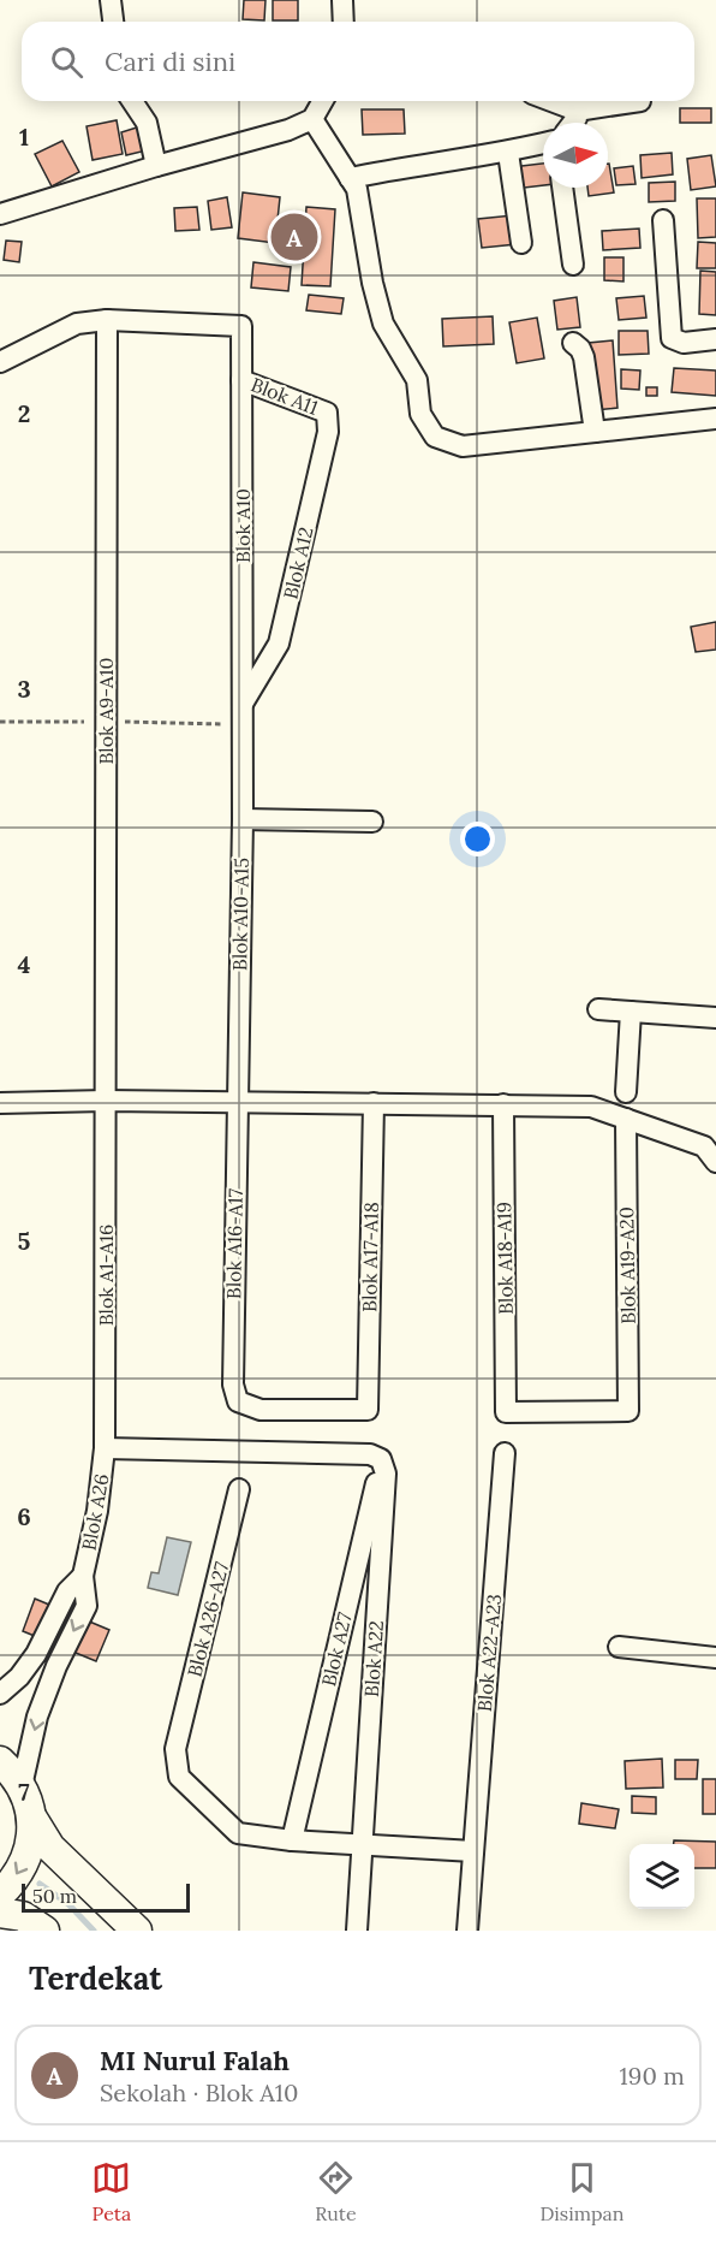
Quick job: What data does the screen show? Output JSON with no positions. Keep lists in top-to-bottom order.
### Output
{
  "streets": {
    "street": [
      "Blok A11",
      "Blok A10",
      "Blok A12",
      "Blok A9-A10",
      "Blok A10-A15",
      "Blok A16-A17",
      "Blok A17-A18",
      "Blok A18-A19",
      "Blok A19-A20",
      "Blok A1-A16",
      "Blok A26",
      "Blok A26-A27",
      "Blok A27",
      "Blok A22-A23",
      "Blok A22"
    ]
  },
  "crossings": [
    ["Blok A11", "Blok A10"],
    ["Blok A11", "Blok A12"],
    ["Blok A10", "Blok A12"],
    ["Blok A10", "Blok A9-A10"],
    ["Blok A10", "Blok A10-A15"],
    ["Blok A12", "Blok A10-A15"],
    ["Blok A9-A10", "Blok A1-A16"],
    ["Blok A10-A15", "Blok A16-A17"],
    ["Blok A16-A17", "Blok A17-A18"],
    ["Blok A18-A19", "Blok A19-A20"],
    ["Blok A1-A16", "Blok A26"],
    ["Blok A26-A27", "Blok A27"],
    ["Blok A27", "Blok A22"]
  ],
  "scale_bar": "50 m",
  "north": "right",
  "page": {
    "search": "Cari di sini",
    "pins": "A",
    "scale": "50 m",
    "heading": "Terdekat",
    "list": [
      {
        "mark": "A",
        "name": "MI Nurul Falah",
        "note": "Sekolah · Blok A10",
        "value": "190 m"
      }
    ],
    "nav": ["Peta", "Rute", "Disimpan"]
  },
  "grid": {
    "rows": [
      "1",
      "2",
      "3",
      "4",
      "5",
      "6",
      "7"
    ]
  }
}
